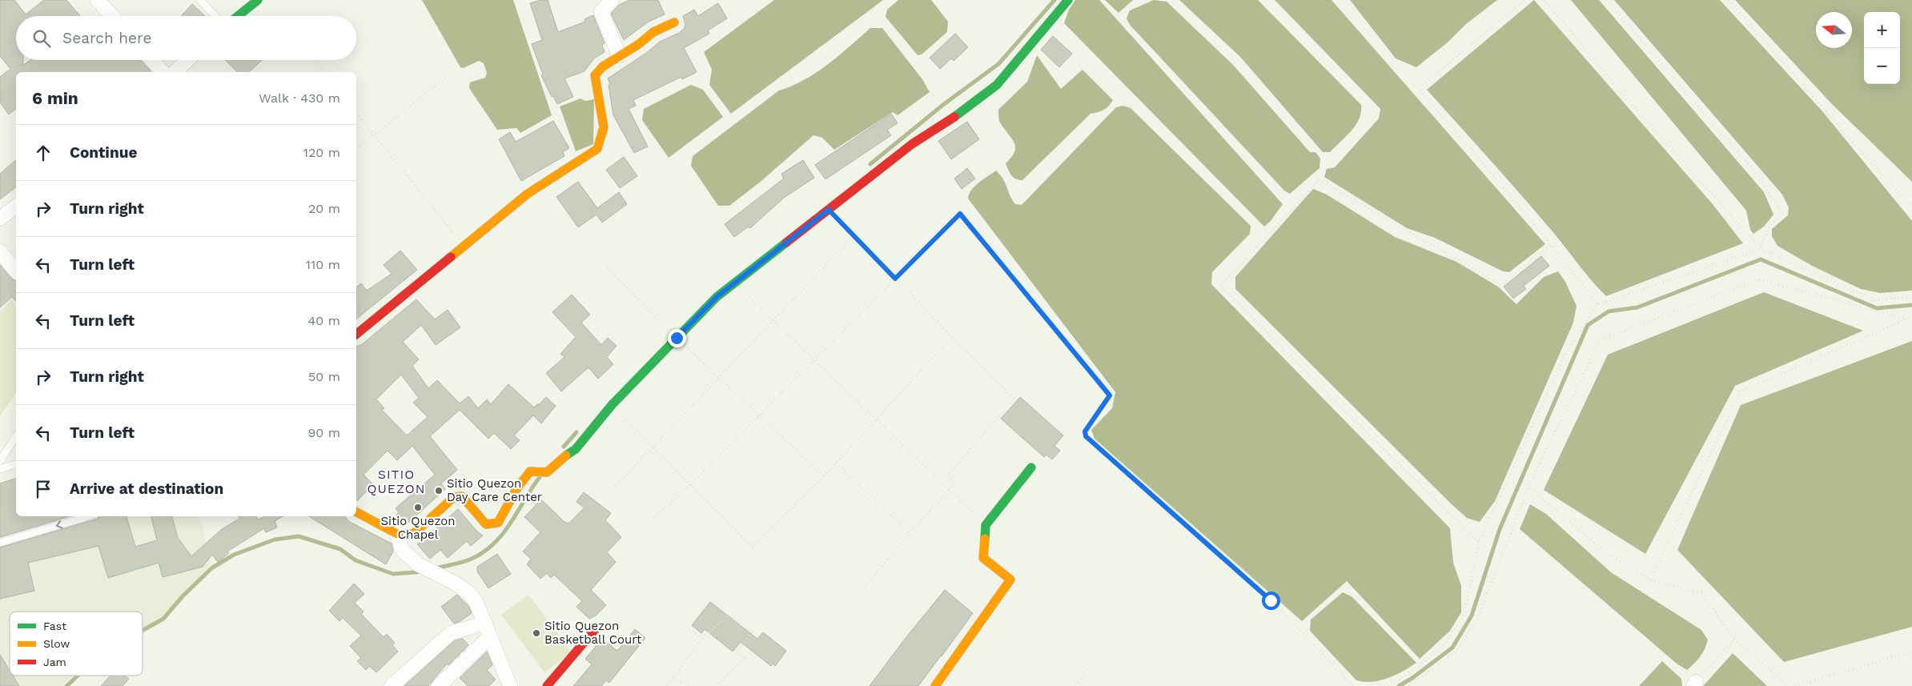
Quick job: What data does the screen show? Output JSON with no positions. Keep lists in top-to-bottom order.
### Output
{
  "districts": ["SITIO QUEZON"],
  "places": ["Sitio Quezon Day Care Center", "Sitio Quezon Chapel", "Sitio Quezon Basketball Court"],
  "legend": ["Fast", "Slow", "Jam"],
  "north": "left",
  "page": {
    "map_buttons": ["+", "−"],
    "search": "Search here",
    "heading": ["6 min", "Walk · 430 m"],
    "list": [
      ["Continue", "120 m"],
      ["Turn right", "20 m"],
      ["Turn left", "110 m"],
      ["Turn left", "40 m"],
      ["Turn right", "50 m"],
      ["Turn left", "90 m"],
      "Arrive at destination"
    ]
  }
}
